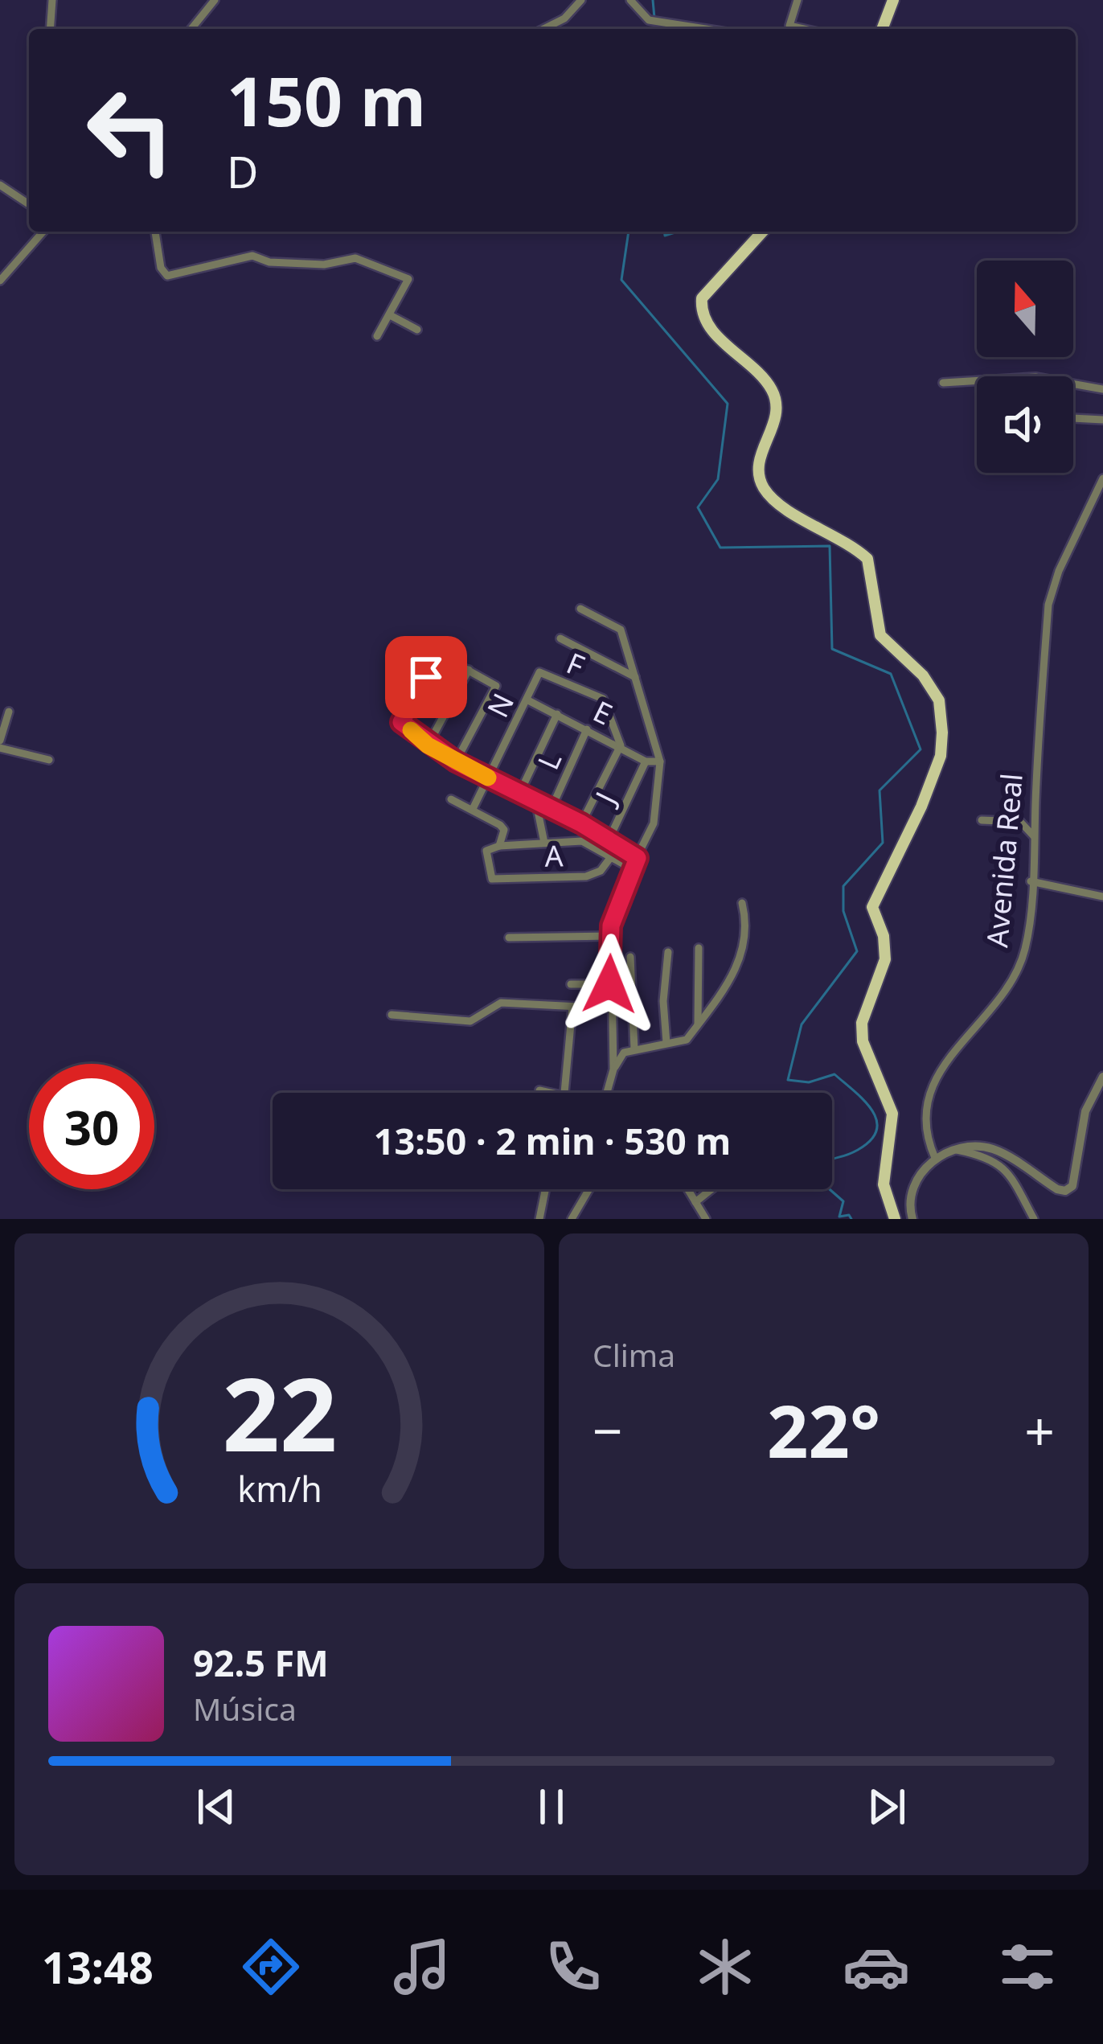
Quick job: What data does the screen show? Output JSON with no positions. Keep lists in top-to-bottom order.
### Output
{
  "streets": {
    "street": [
      "F",
      "N",
      "E",
      "L",
      "J",
      "A",
      "Avenida Real"
    ]
  },
  "crossings": [
    ["F", "N"],
    ["F", "E"],
    ["N", "E"],
    ["E", "L"],
    ["E", "J"],
    ["J", "A"]
  ],
  "north": "top",
  "page": {
    "turn": ["150 m", "D"],
    "limit": "30",
    "trip": "13:50 · 2 min · 530 m",
    "tile": "Clima",
    "heat": ["−", "22°", "+"],
    "song": ["92.5 FM", "Música"],
    "tabs": "13:48",
    "gauge": ["22", "km/h"]
  }
}
